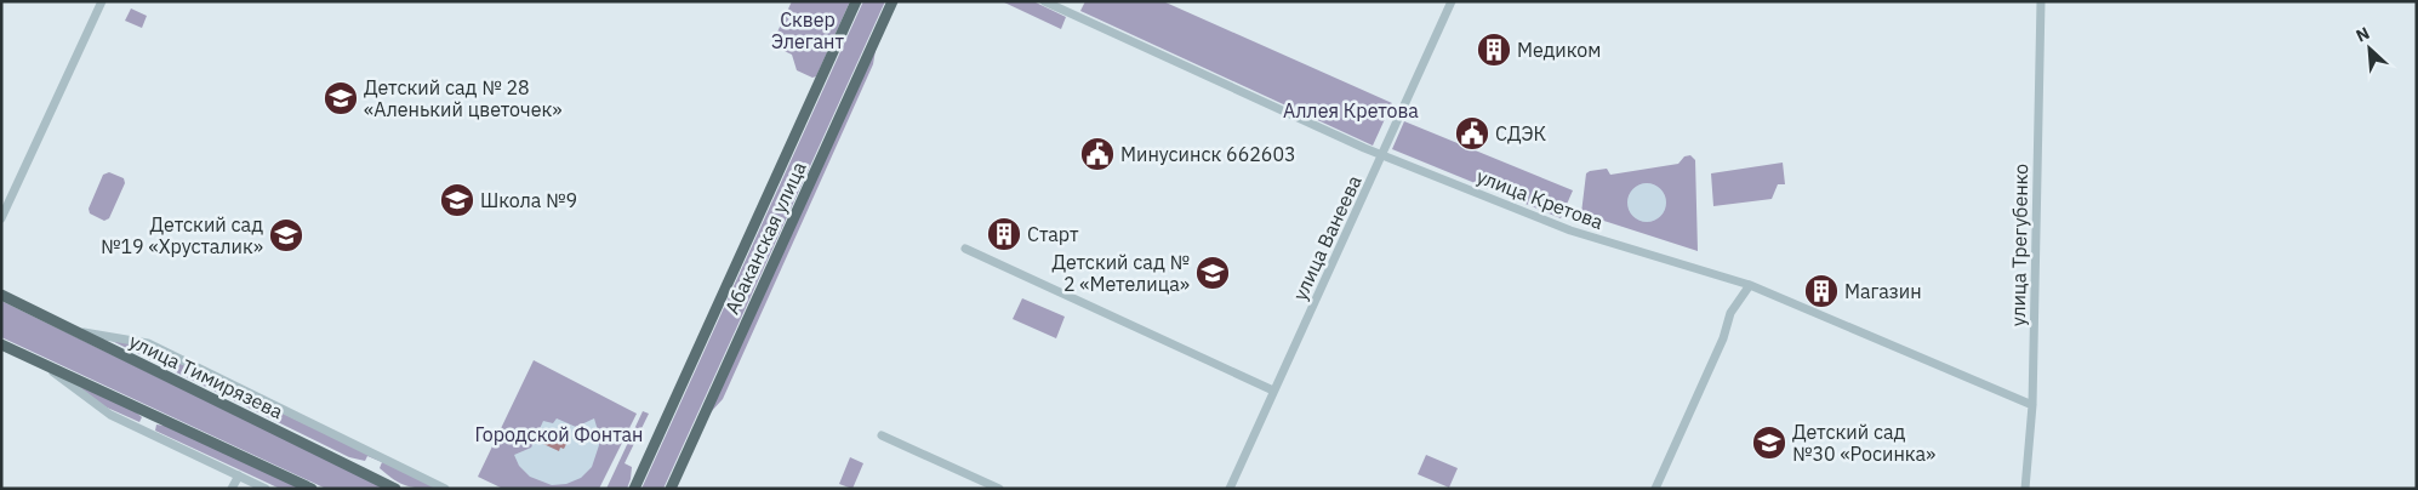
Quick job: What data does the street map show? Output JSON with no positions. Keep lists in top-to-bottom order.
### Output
{
  "streets": {
    "main road": ["Абаканская улица", "улица Тимирязева"],
    "street": ["улица Кретова", "улица Ванеева", "улица Трегубенко"]
  },
  "crossings": [
    ["улица Кретова", "улица Ванеева"],
    ["улица Кретова", "улица Трегубенко"]
  ],
  "parks": ["Сквер Элегант", "Аллея Кретова", "Городской Фонтан"],
  "places": {
    "building": ["Медиком", "Старт", "Магазин"],
    "school or university": [
      "Детский сад № 28 «Аленький цветочек»",
      "Школа №9",
      "Детский сад №19 «Хрусталик»",
      "Детский сад № 2 «Метелица»",
      "Детский сад №30 «Росинка»"
    ],
    "public building": ["СДЭК", "Минусинск 662603"]
  },
  "north": "top left"
}
